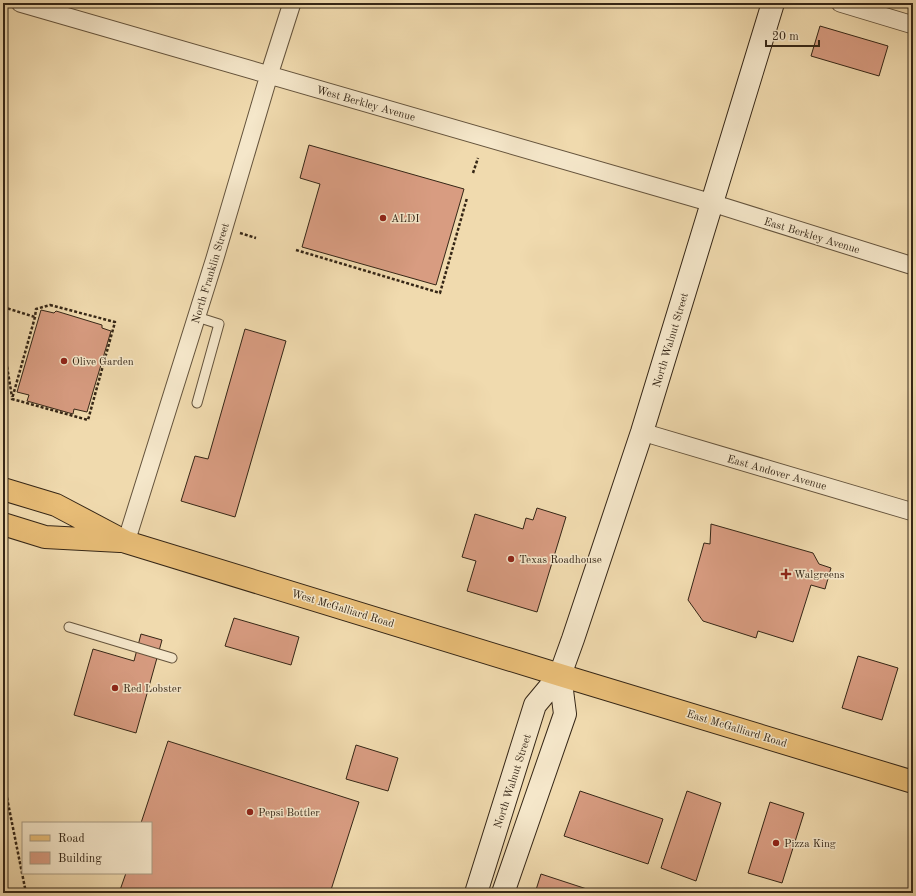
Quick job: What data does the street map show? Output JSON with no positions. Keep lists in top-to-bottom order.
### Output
{
  "streets": {
    "main road": ["North Walnut Street", "West McGalliard Road", "East McGalliard Road"],
    "street": [
      "West Berkley Avenue",
      "East Berkley Avenue",
      "North Franklin Street",
      "East Andover Avenue"
    ]
  },
  "crossings": [
    ["West Berkley Avenue", "East Berkley Avenue"],
    ["West Berkley Avenue", "North Franklin Street"],
    ["West Berkley Avenue", "North Walnut Street"],
    ["East Berkley Avenue", "North Walnut Street"],
    ["North Franklin Street", "West McGalliard Road"],
    ["North Walnut Street", "East Andover Avenue"],
    ["North Walnut Street", "West McGalliard Road"],
    ["North Walnut Street", "East McGalliard Road"],
    ["West McGalliard Road", "East McGalliard Road"]
  ],
  "places": {
    "other": [
      "ALDI",
      "Olive Garden",
      "Texas Roadhouse",
      "Red Lobster",
      "Pepsi Bottler",
      "Pizza King"
    ],
    "health": ["Walgreens"]
  },
  "legend": ["Road", "Building"],
  "scale_bar": "20 m"
}
